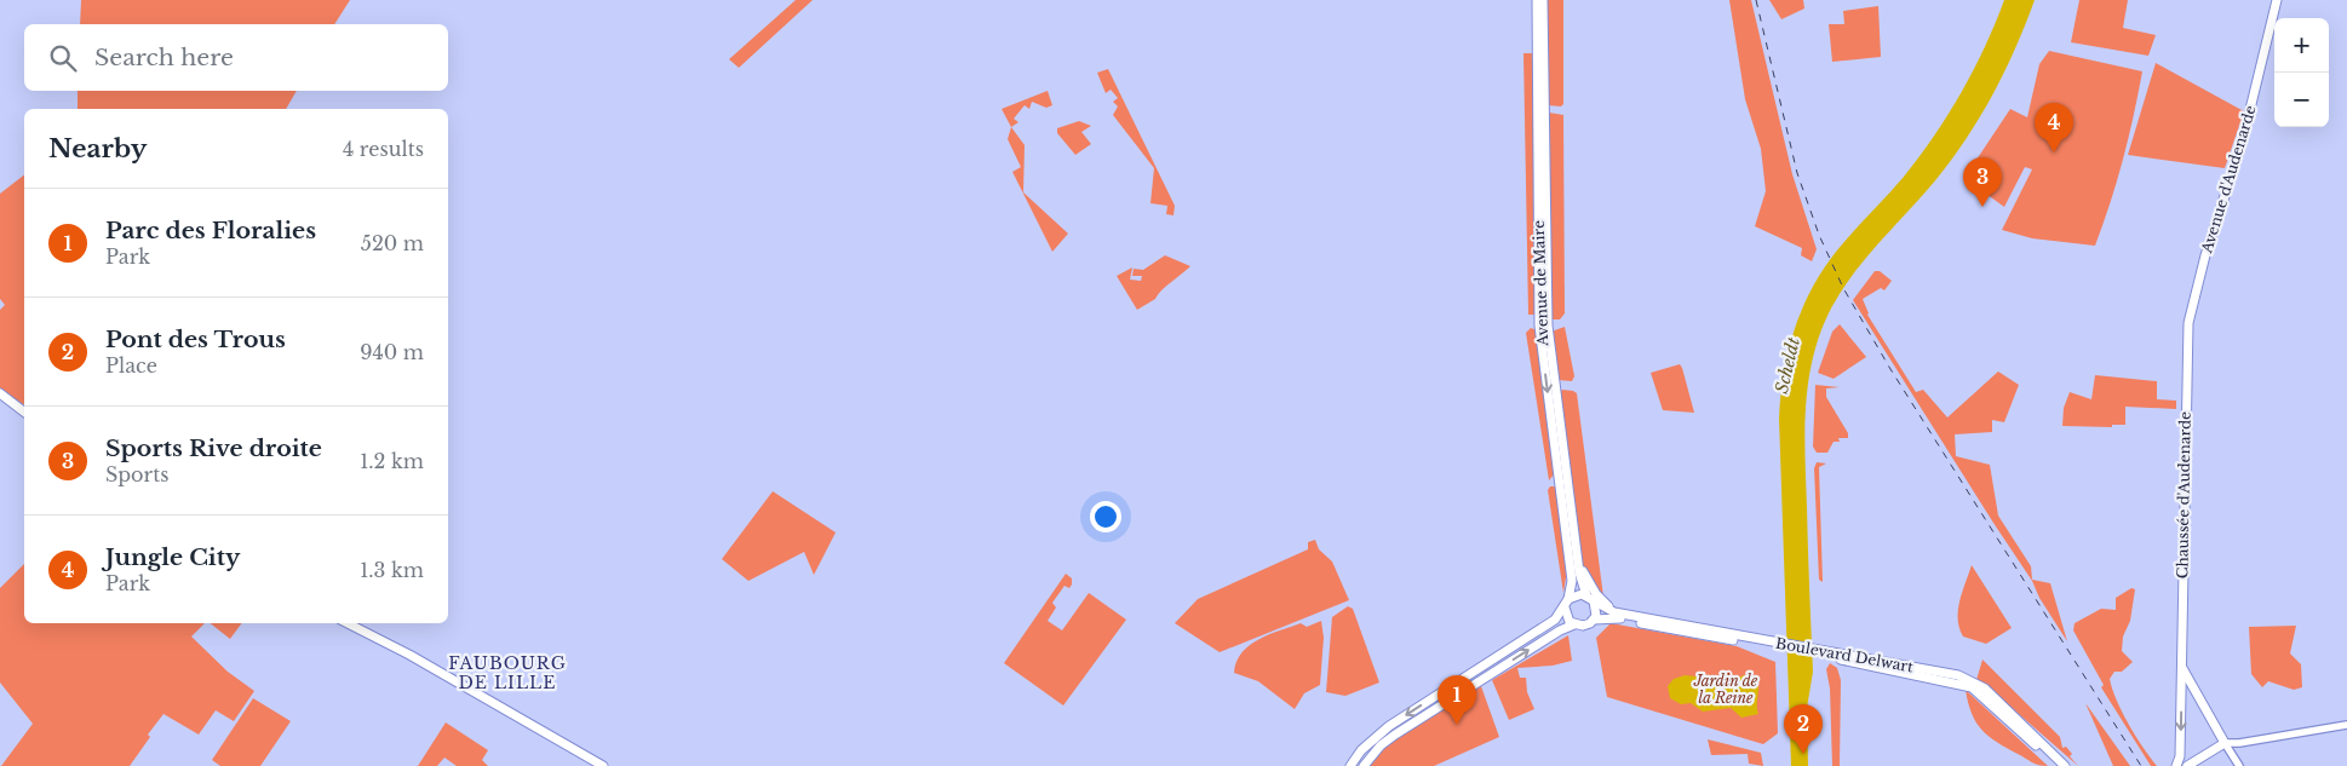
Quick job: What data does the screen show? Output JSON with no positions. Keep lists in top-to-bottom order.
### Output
{
  "streets": {
    "main road": [
      "Avenue d'Audenarde",
      "Avenue de Maire",
      "Chaussée d'Audenarde",
      "Boulevard Delwart"
    ]
  },
  "crossings": [
    ["Avenue d'Audenarde", "Chaussée d'Audenarde"],
    ["Avenue de Maire", "Boulevard Delwart"]
  ],
  "districts": ["FAUBOURG DE LILLE"],
  "water": ["Scheldt"],
  "parks": ["Jardin de la Reine"],
  "page": {
    "map_buttons": ["+", "−"],
    "search": "Search here",
    "pins": [
      "4",
      "3",
      "1",
      "2"
    ],
    "heading": ["Nearby", "4 results"],
    "list": [
      {
        "mark": "1",
        "name": "Parc des Floralies",
        "note": "Park",
        "value": "520 m"
      },
      {
        "mark": "2",
        "name": "Pont des Trous",
        "note": "Place",
        "value": "940 m"
      },
      {
        "mark": "3",
        "name": "Sports Rive droite",
        "note": "Sports",
        "value": "1.2 km"
      },
      {
        "mark": "4",
        "name": "Jungle City",
        "note": "Park",
        "value": "1.3 km"
      }
    ]
  }
}
